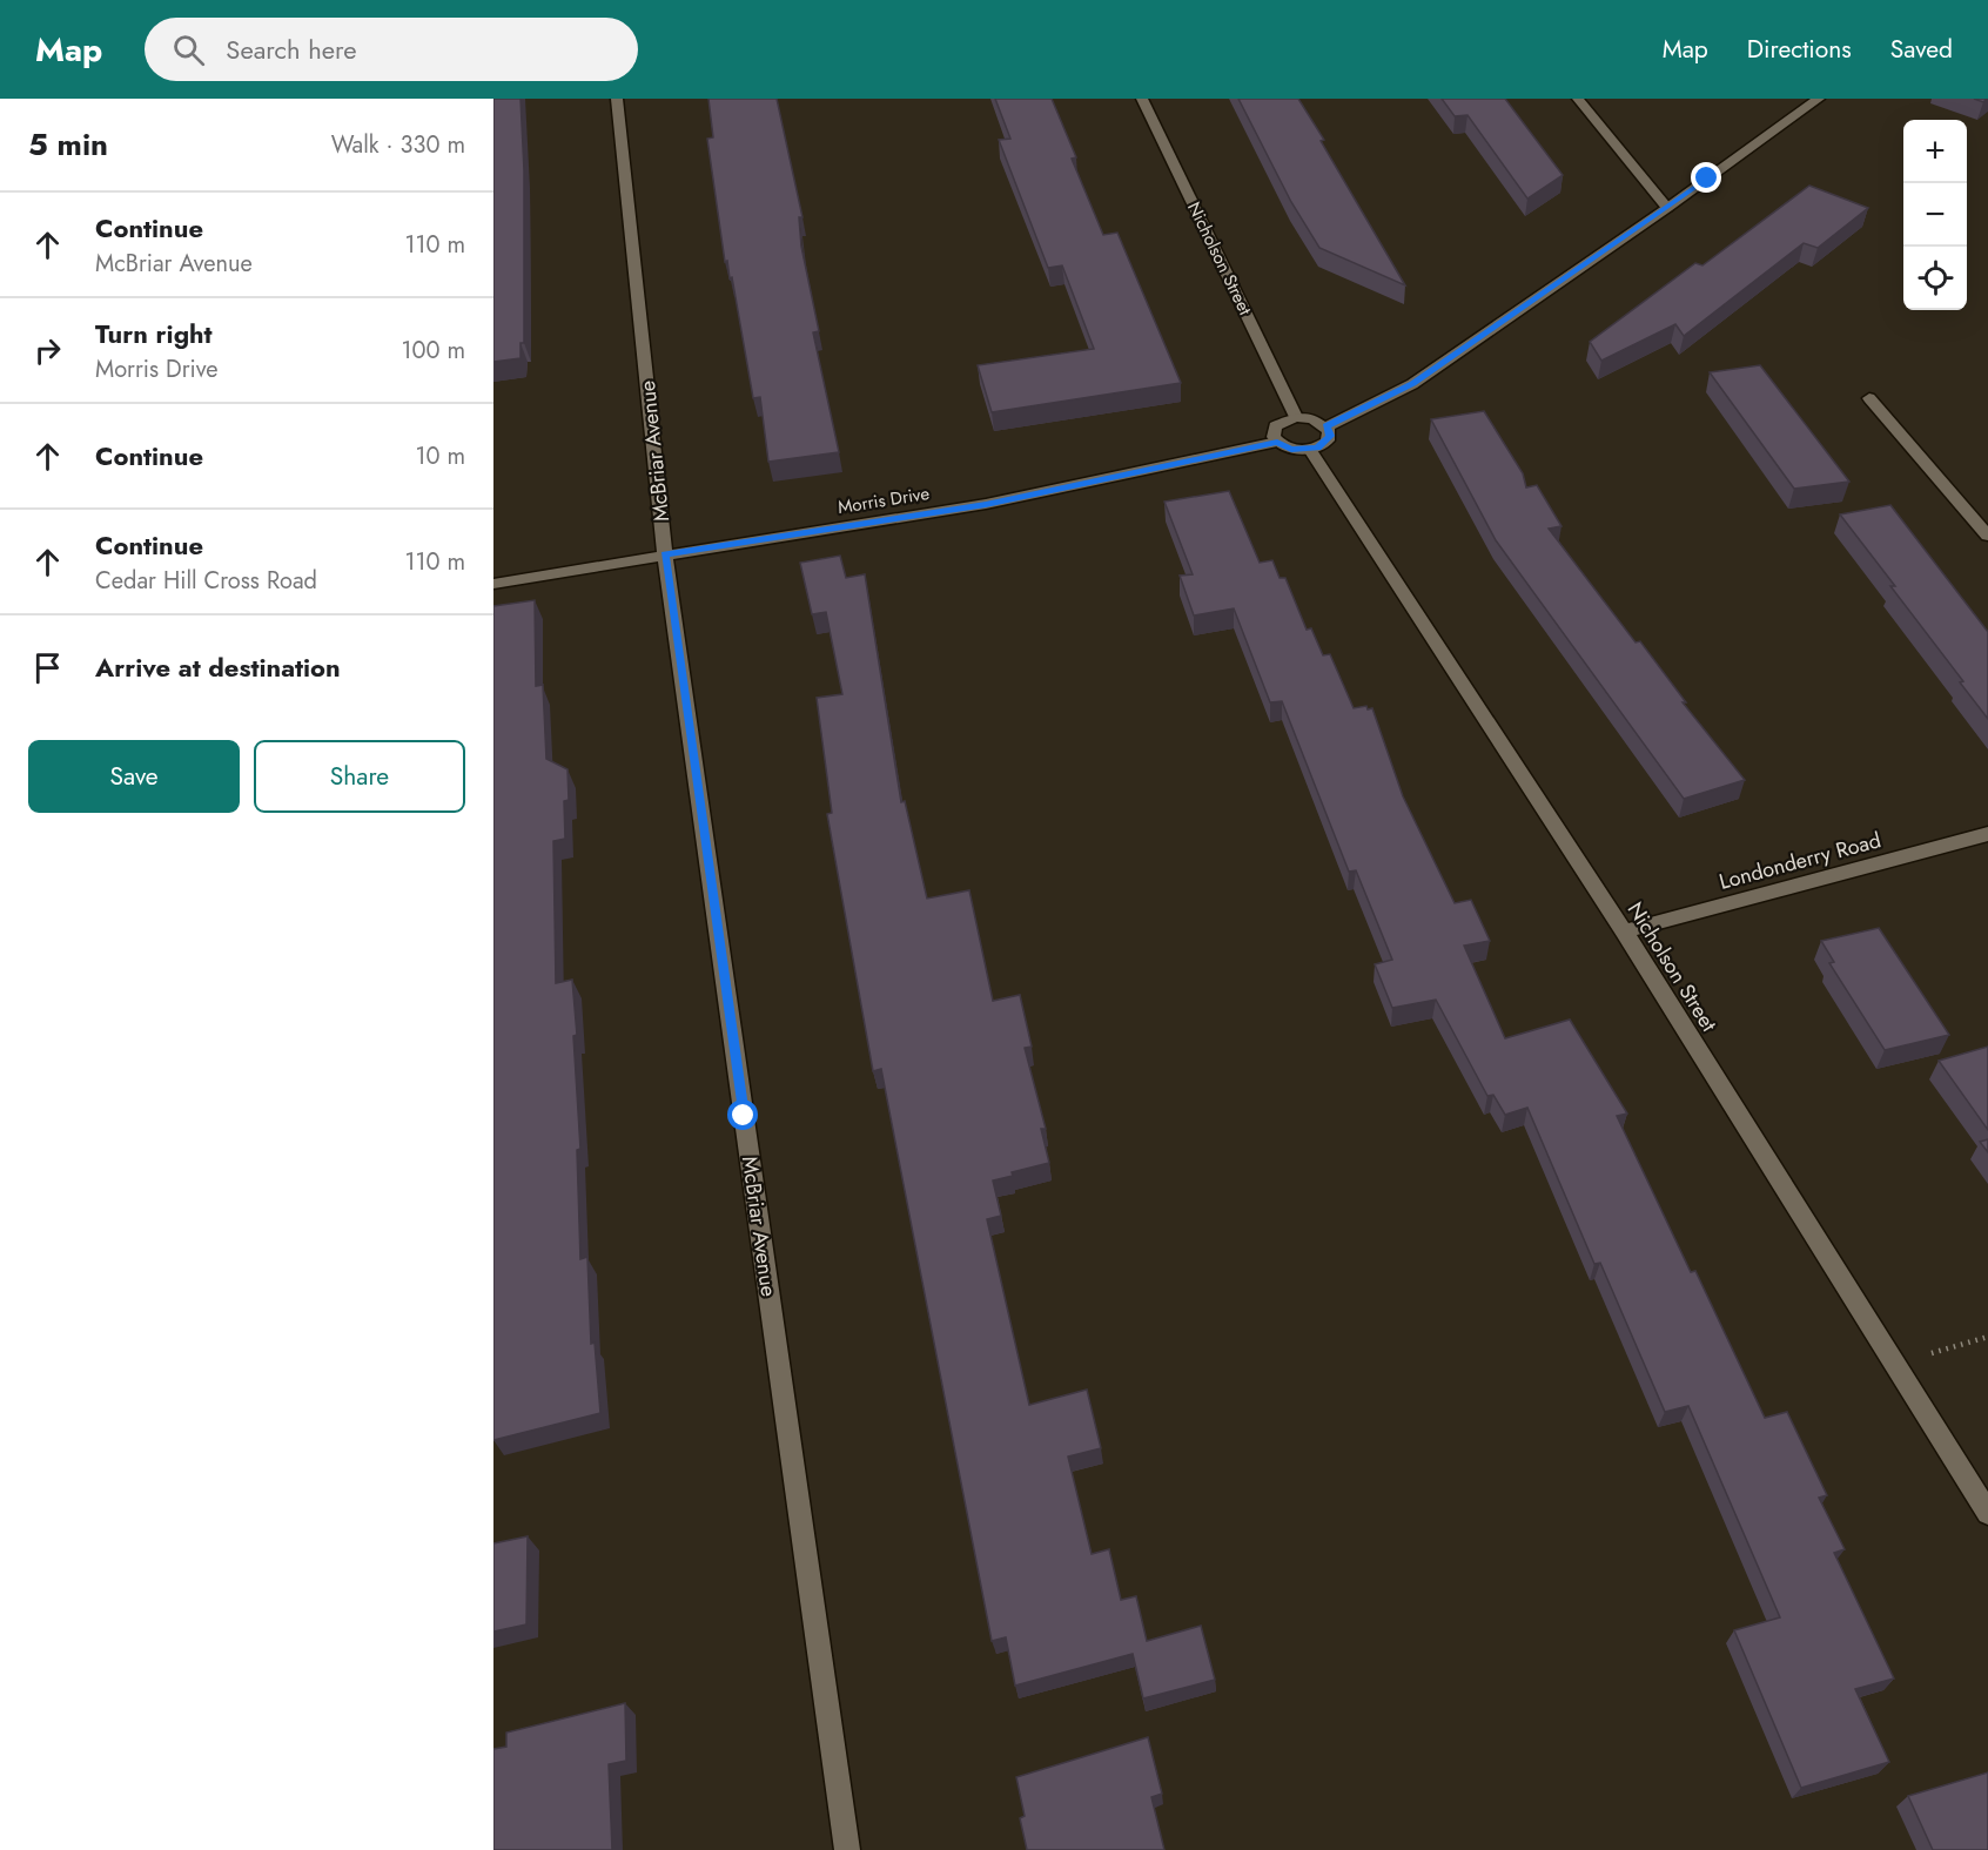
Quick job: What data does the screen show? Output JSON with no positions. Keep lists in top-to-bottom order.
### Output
{
  "streets": {
    "street": [
      "Nicholson Street",
      "McBriar Avenue",
      "Morris Drive",
      "Londonderry Road"
    ]
  },
  "crossings": [
    ["Nicholson Street", "Londonderry Road"],
    ["McBriar Avenue", "Morris Drive"]
  ],
  "page": {
    "header": "Map",
    "search": "Search here",
    "nav": ["Map", "Directions", "Saved"],
    "heading": ["5 min", "Walk · 330 m"],
    "map_buttons": ["+", "−"],
    "list": [
      ["Continue", "McBriar Avenue", "110 m"],
      ["Turn right", "Morris Drive", "100 m"],
      ["Continue", "10 m"],
      ["Continue", "Cedar Hill Cross Road", "110 m"],
      "Arrive at destination"
    ],
    "buttons": ["Save", "Share"]
  }
}
